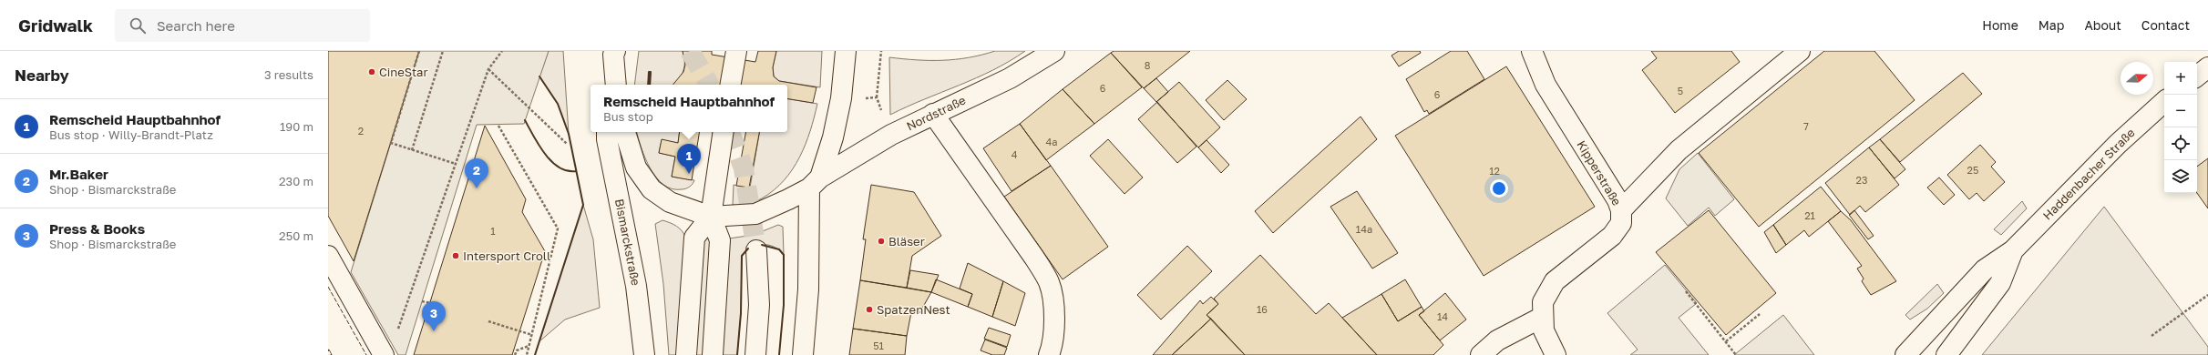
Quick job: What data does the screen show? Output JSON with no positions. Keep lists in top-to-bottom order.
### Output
{
  "streets": {
    "main road": [
      "Nordstraße",
      "Kipperstraße",
      "Haddenbacher Straße",
      "Bismarckstraße"
    ]
  },
  "places": [
    "CineStar",
    "Bläser",
    "Intersport Croll",
    "SpatzenNest"
  ],
  "house_numbers": [
    "8",
    "6",
    "5",
    "6",
    "7",
    "2",
    "4a",
    "4",
    "25",
    "12",
    "23",
    "21",
    "14a",
    "1",
    "16",
    "14",
    "51"
  ],
  "north": "right",
  "page": {
    "header": "Gridwalk",
    "search": "Search here",
    "nav": [
      "Home",
      "Map",
      "About",
      "Contact"
    ],
    "heading": ["Nearby", "3 results"],
    "map_buttons": ["+", "−"],
    "popup": ["Remscheid Hauptbahnhof", "Bus stop"],
    "list": [
      {
        "mark": "1",
        "name": "Remscheid Hauptbahnhof",
        "note": "Bus stop · Willy-Brandt-Platz",
        "value": "190 m"
      },
      {
        "mark": "2",
        "name": "Mr.Baker",
        "note": "Shop · Bismarckstraße",
        "value": "230 m"
      },
      {
        "mark": "3",
        "name": "Press & Books",
        "note": "Shop · Bismarckstraße",
        "value": "250 m"
      }
    ],
    "pins": ["1", "2", "3"]
  }
}
